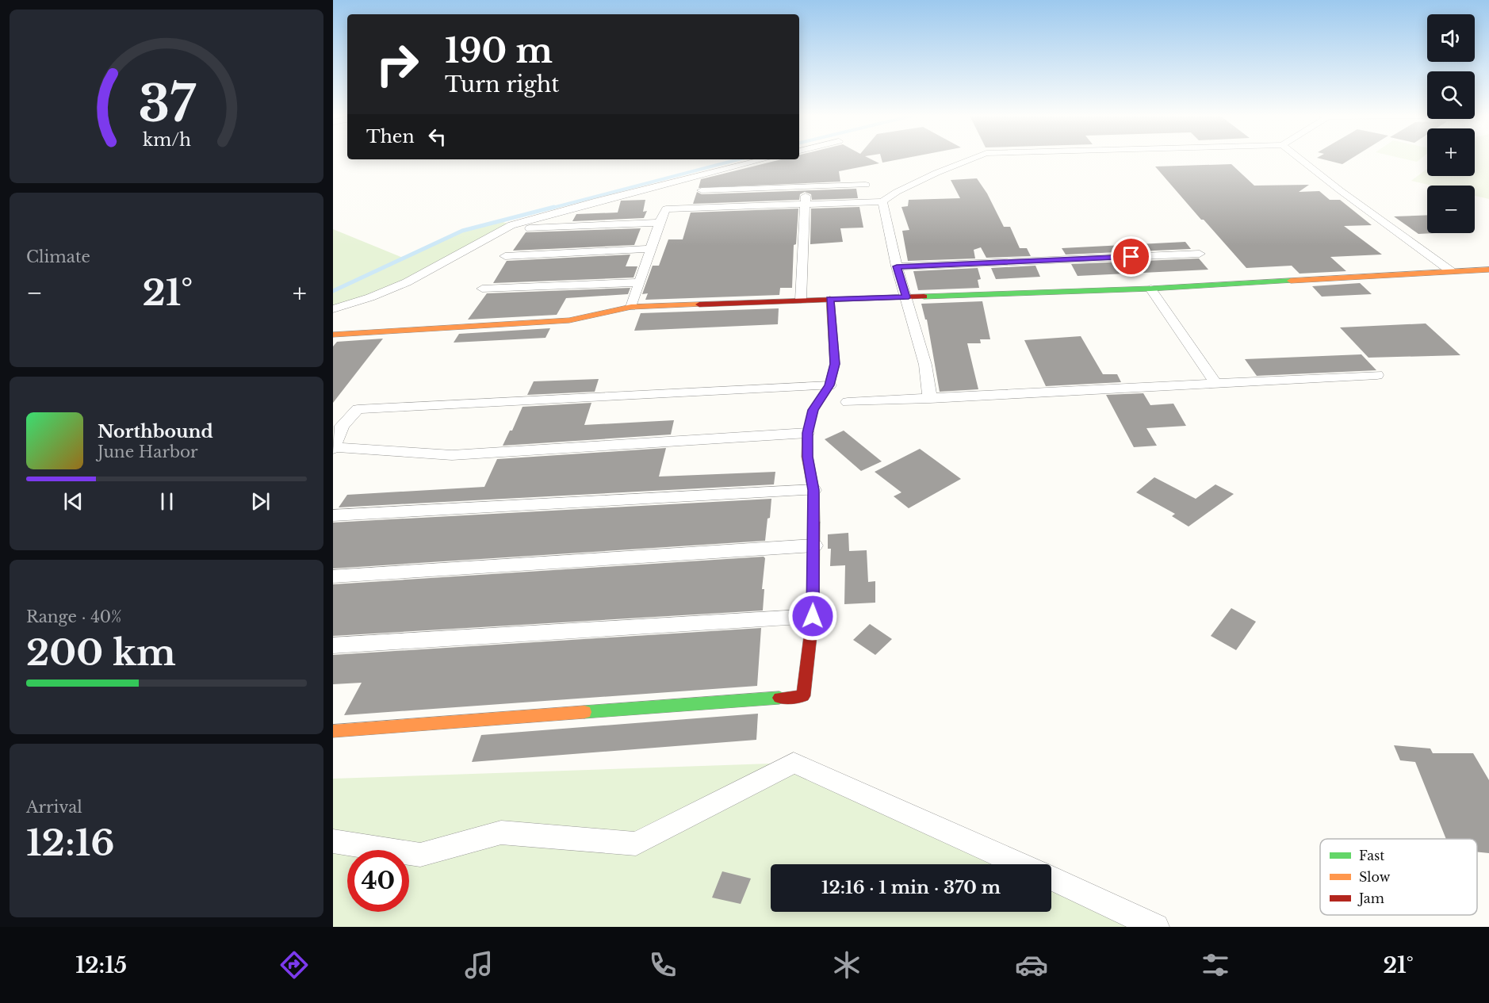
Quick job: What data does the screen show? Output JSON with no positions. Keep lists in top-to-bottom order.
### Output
{
  "legend": ["Fast", "Slow", "Jam"],
  "page": {
    "map_buttons": ["+", "−"],
    "turn": ["190 m", "Turn right"],
    "then": "Then",
    "tile": [
      "Climate",
      ["Range · 40%", "200 km"],
      ["Arrival", "12:16"]
    ],
    "heat": ["−", "21°", "+"],
    "song": ["Northbound", "June Harbor"],
    "limit": "40",
    "trip": "12:16 · 1 min · 370 m",
    "tabs": ["12:15", "21°"],
    "gauge": ["37", "km/h"]
  }
}
